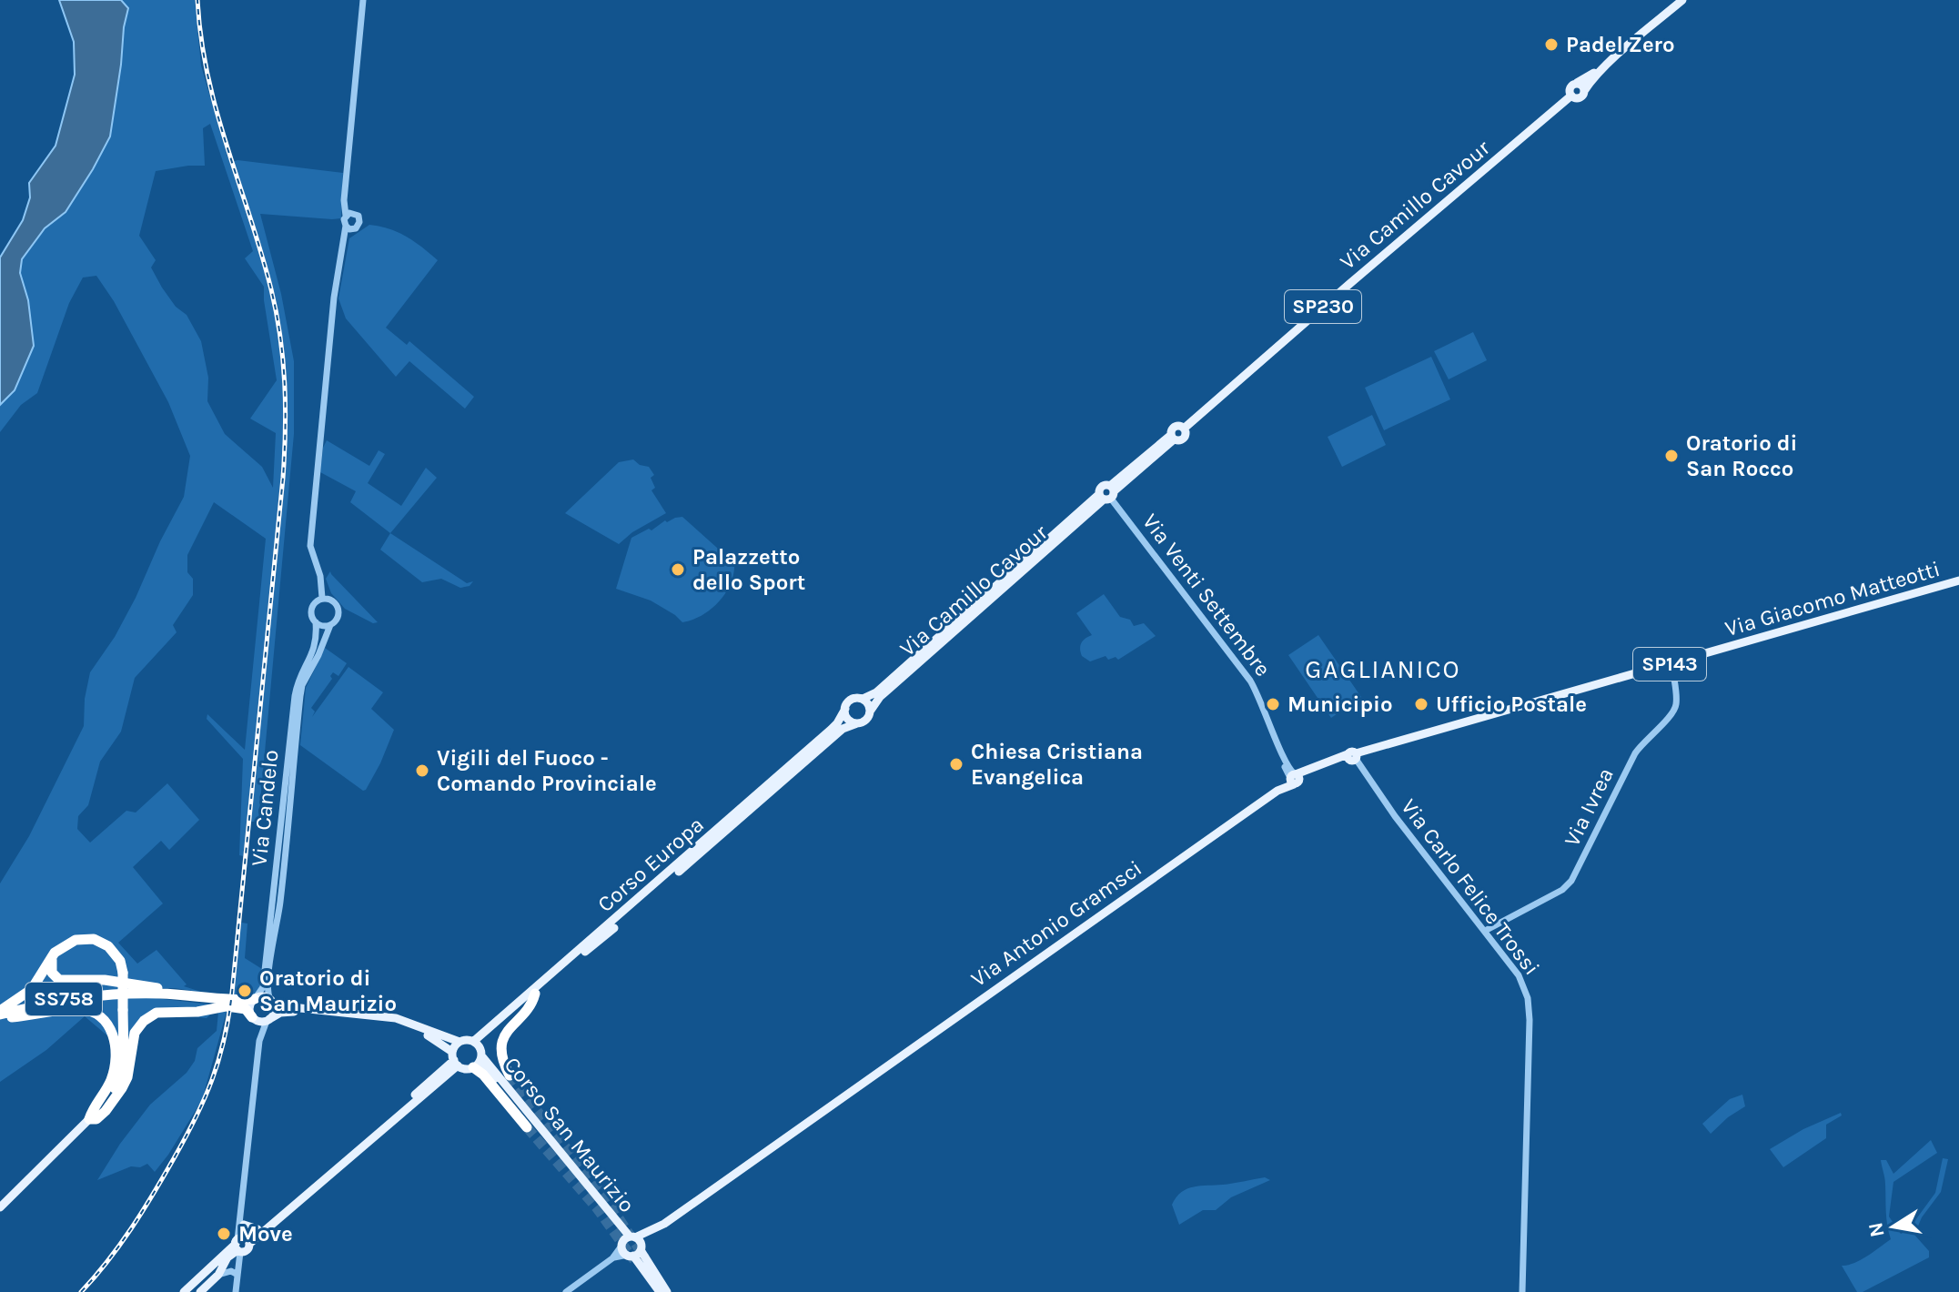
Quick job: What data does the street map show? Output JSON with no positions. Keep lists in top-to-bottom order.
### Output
{
  "streets": {
    "highway": ["SS758"],
    "main road": [
      "Via Camillo Cavour",
      "SP230",
      "Via Giacomo Matteotti",
      "SP143",
      "Corso Europa",
      "Via Antonio Gramsci",
      "Corso San Maurizio"
    ],
    "street": [
      "Via Venti Settembre",
      "Via Ivrea",
      "Via Candelo",
      "Via Carlo Felice Trossi"
    ]
  },
  "crossings": [
    ["Via Camillo Cavour", "Via Venti Settembre"],
    ["Via Camillo Cavour", "Corso Europa"],
    ["Via Venti Settembre", "Via Antonio Gramsci"],
    ["Via Giacomo Matteotti", "Via Ivrea"],
    ["Via Giacomo Matteotti", "Via Carlo Felice Trossi"],
    ["Via Giacomo Matteotti", "Via Antonio Gramsci"],
    ["Via Ivrea", "Via Carlo Felice Trossi"],
    ["Via Candelo", "SS758"],
    ["Corso Europa", "Corso San Maurizio"],
    ["Via Carlo Felice Trossi", "Via Antonio Gramsci"]
  ],
  "districts": ["GAGLIANICO"],
  "places": [
    "Padel Zero",
    "Oratorio di San Rocco",
    "Palazzetto dello Sport",
    "Municipio",
    "Ufficio Postale",
    "Chiesa Cristiana Evangelica",
    "Vigili del Fuoco - Comando Provinciale",
    "Oratorio di San Maurizio",
    "Move"
  ],
  "north": "left"
}
